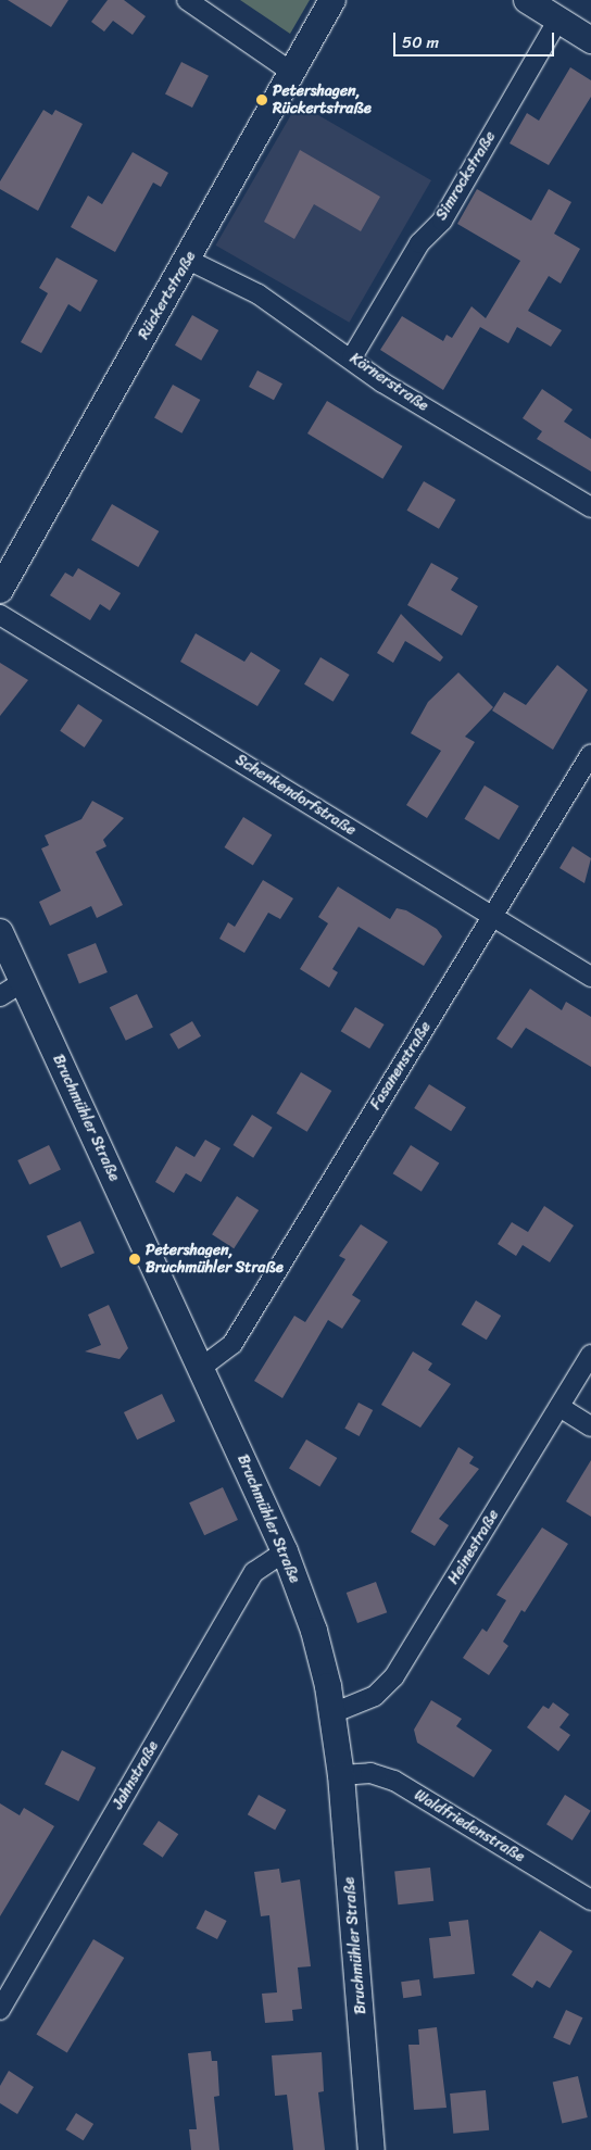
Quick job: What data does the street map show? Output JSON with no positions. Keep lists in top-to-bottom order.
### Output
{
  "streets": {
    "street": [
      "Simrockstraße",
      "Rückertstraße",
      "Körnerstraße",
      "Schenkendorfstraße",
      "Fasanenstraße",
      "Bruchmühler Straße",
      "Heinestraße",
      "Jahnstraße",
      "Waldfriedenstraße"
    ]
  },
  "crossings": [
    ["Simrockstraße", "Körnerstraße"],
    ["Rückertstraße", "Körnerstraße"],
    ["Schenkendorfstraße", "Fasanenstraße"],
    ["Fasanenstraße", "Bruchmühler Straße"],
    ["Bruchmühler Straße", "Heinestraße"],
    ["Bruchmühler Straße", "Jahnstraße"],
    ["Bruchmühler Straße", "Waldfriedenstraße"]
  ],
  "places": ["Petershagen, Rückertstraße", "Petershagen, Bruchmühler Straße"],
  "scale_bar": "50 m"
}
